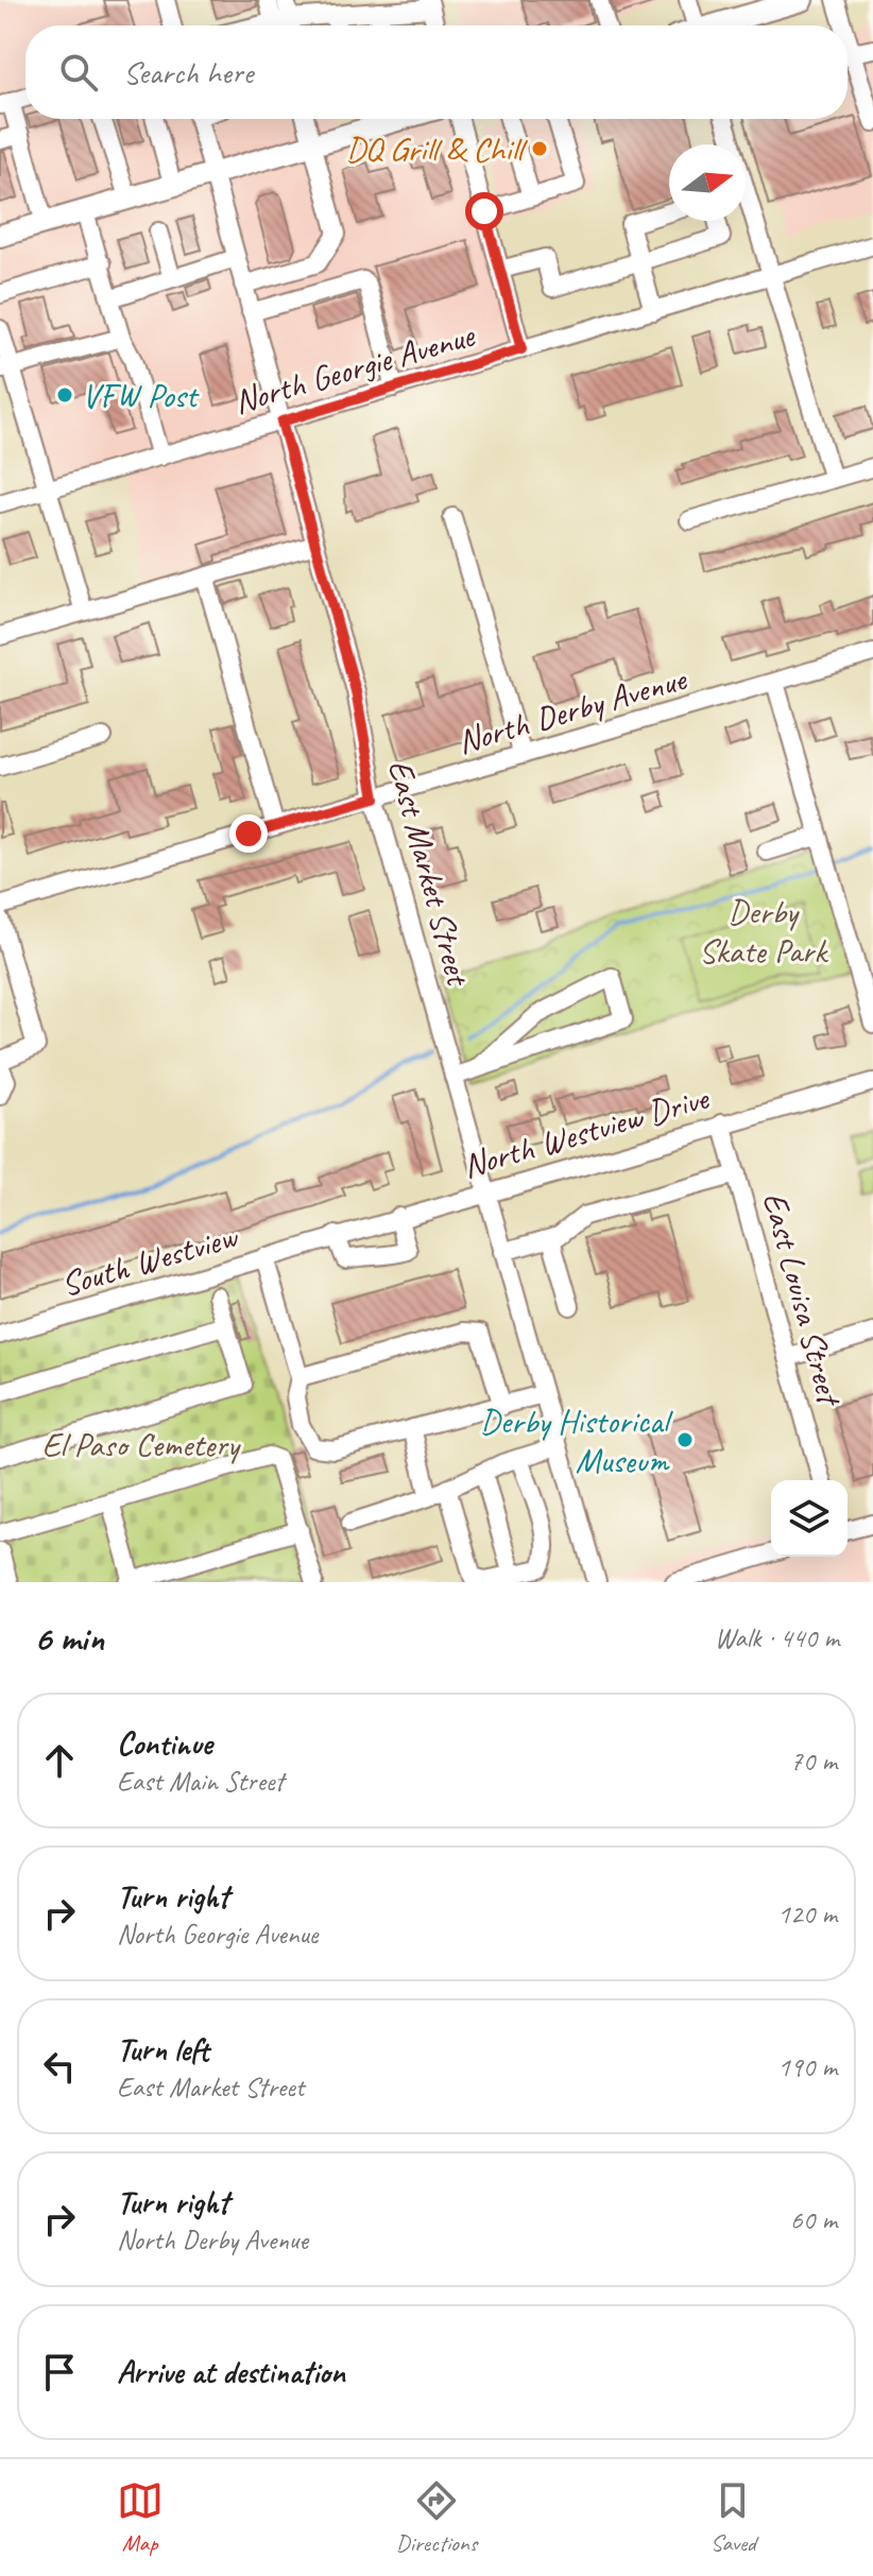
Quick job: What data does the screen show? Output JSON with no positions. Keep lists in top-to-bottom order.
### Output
{
  "streets": {
    "street": [
      "North Georgie Avenue",
      "North Derby Avenue",
      "East Market Street",
      "North Westview Drive",
      "South Westview",
      "East Louisa Street"
    ]
  },
  "crossings": [
    ["North Georgie Avenue", "East Market Street"],
    ["North Derby Avenue", "East Market Street"],
    ["East Market Street", "North Westview Drive"],
    ["North Westview Drive", "South Westview"],
    ["North Westview Drive", "East Louisa Street"]
  ],
  "parks": ["Derby Skate Park", "El Paso Cemetery"],
  "places": ["DQ Grill & Chill", "VFW Post", "Derby Historical Museum"],
  "north": "right",
  "page": {
    "search": "Search here",
    "heading": ["6 min", "Walk · 440 m"],
    "list": [
      ["Continue", "East Main Street", "70 m"],
      ["Turn right", "North Georgie Avenue", "120 m"],
      ["Turn left", "East Market Street", "190 m"],
      ["Turn right", "North Derby Avenue", "60 m"],
      "Arrive at destination"
    ],
    "nav": ["Map", "Directions", "Saved"]
  }
}
